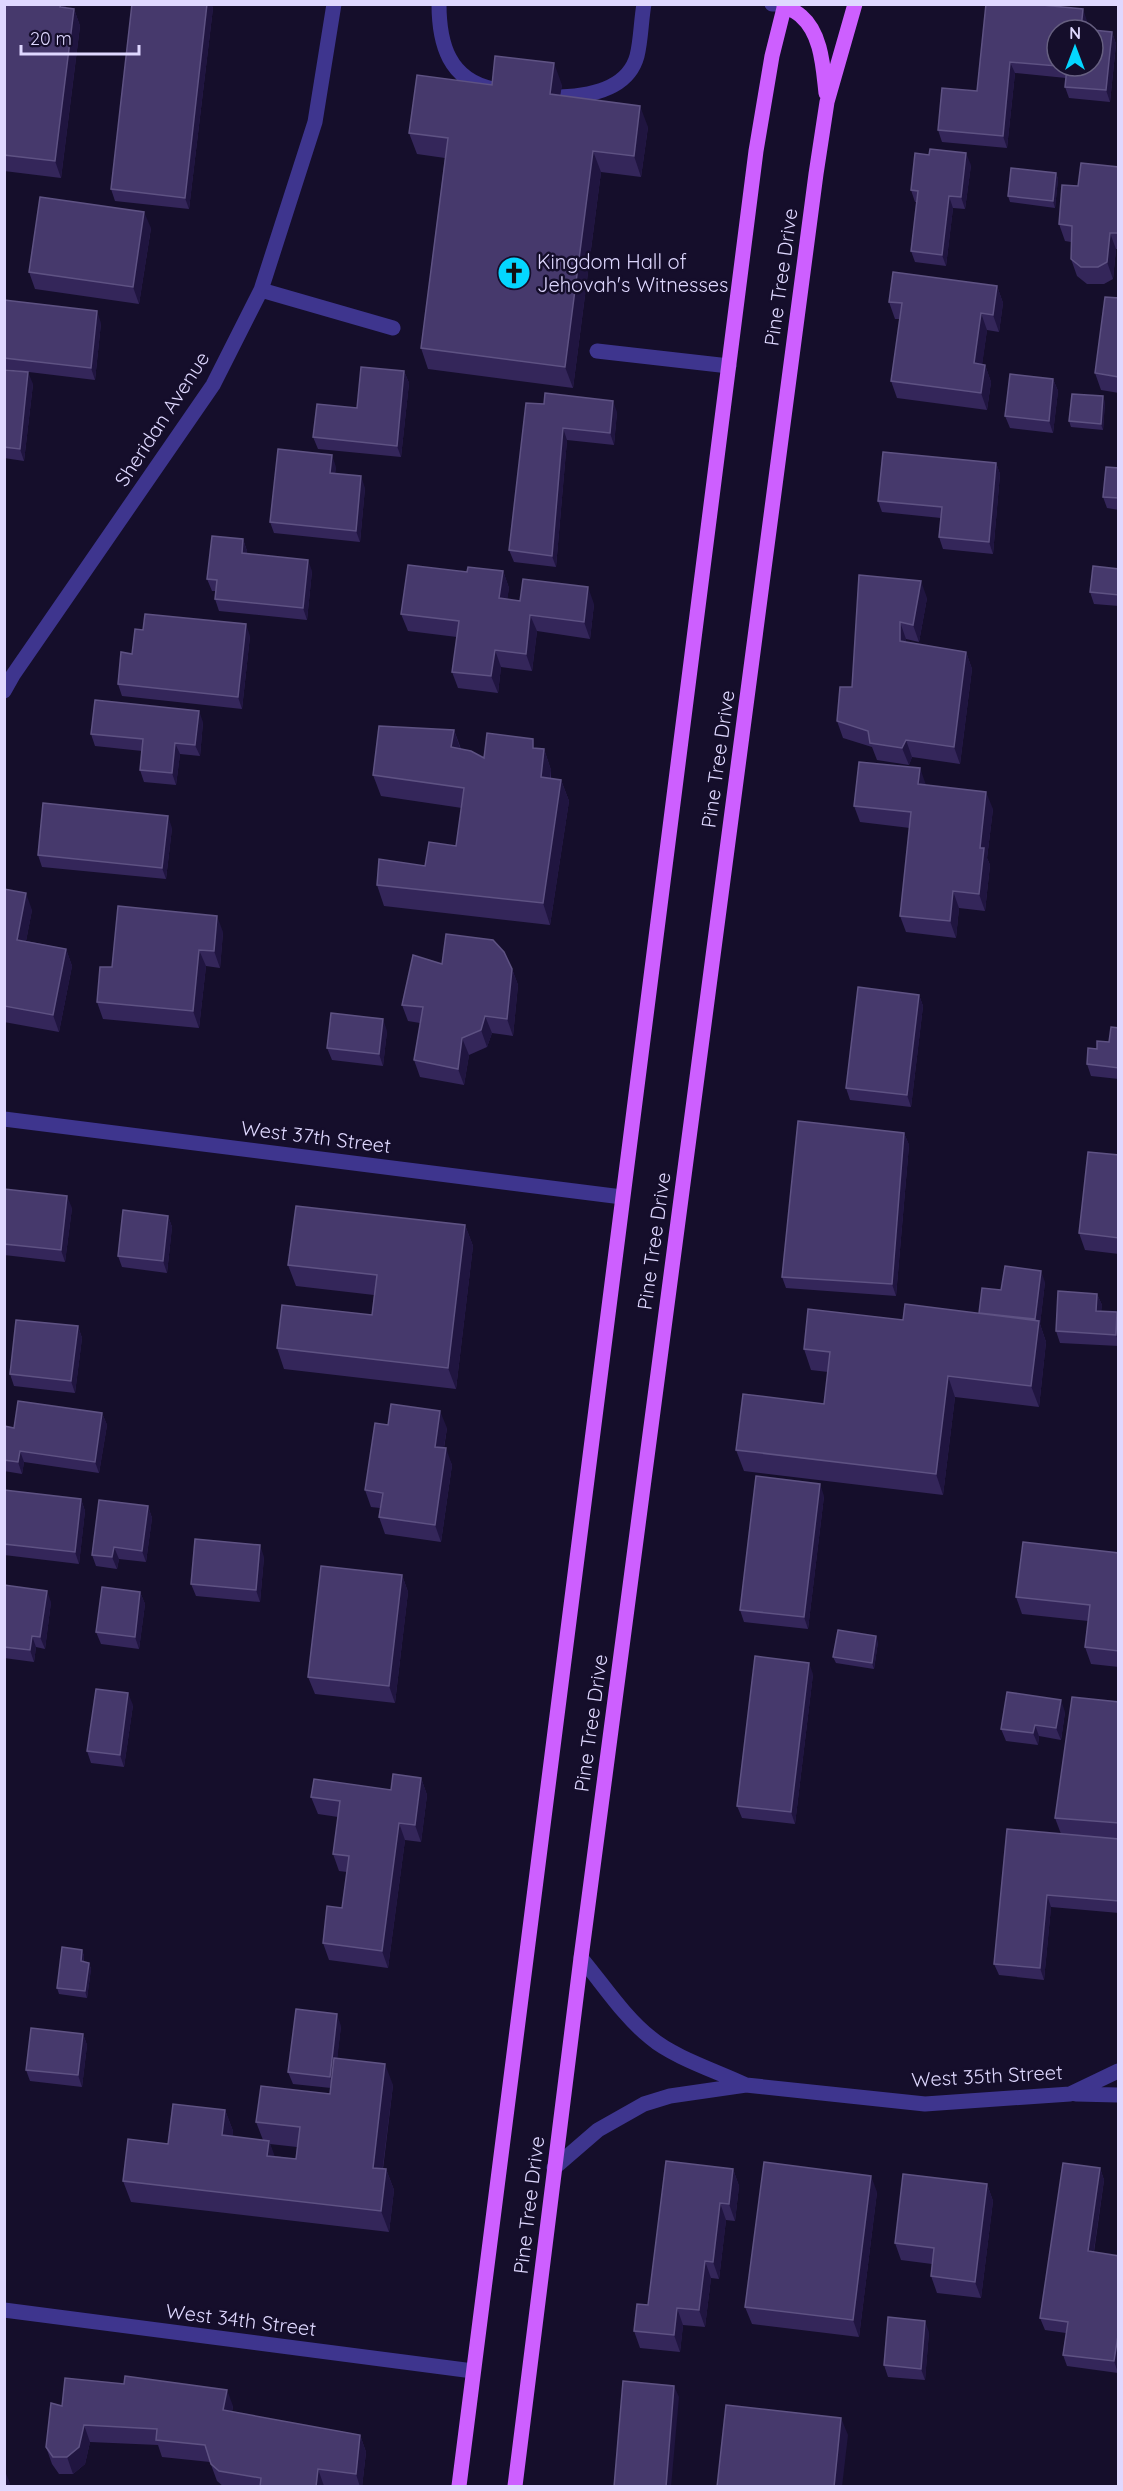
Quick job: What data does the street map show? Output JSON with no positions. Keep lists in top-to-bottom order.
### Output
{
  "streets": {
    "main road": ["Pine Tree Drive"],
    "street": [
      "Sheridan Avenue",
      "West 37th Street",
      "West 35th Street",
      "West 34th Street"
    ]
  },
  "crossings": [
    ["Pine Tree Drive", "West 37th Street"],
    ["Pine Tree Drive", "West 35th Street"],
    ["Pine Tree Drive", "West 34th Street"]
  ],
  "places": {
    "church": ["Kingdom Hall of Jehovah's Witnesses"]
  },
  "scale_bar": "20 m",
  "north": "top"
}
